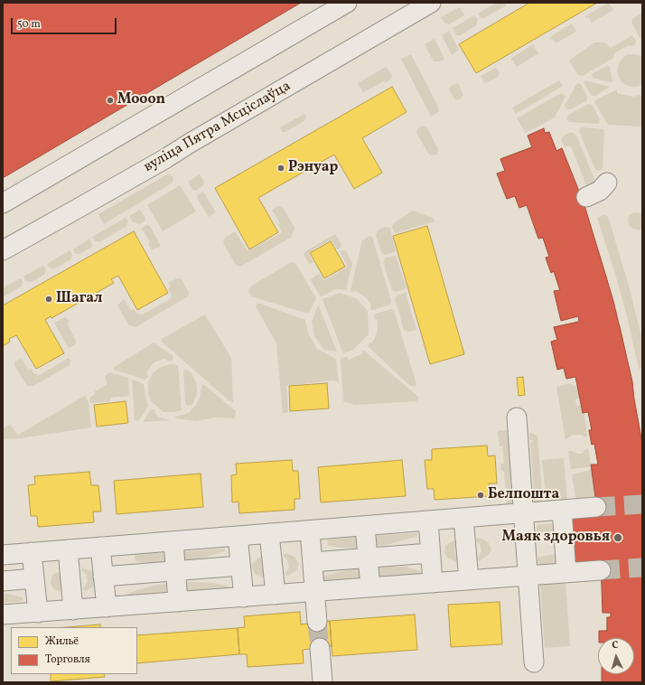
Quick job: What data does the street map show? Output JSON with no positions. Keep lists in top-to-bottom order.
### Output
{
  "streets": {
    "street": ["вуліца Пятра Мсціслаўца"]
  },
  "places": [
    "Mooon",
    "Рэнуар",
    "Шагал",
    "Белпошта",
    "Маяк здоровья"
  ],
  "legend": ["Жильё", "Торговля"],
  "scale_bar": "50 m",
  "north": "top"
}
